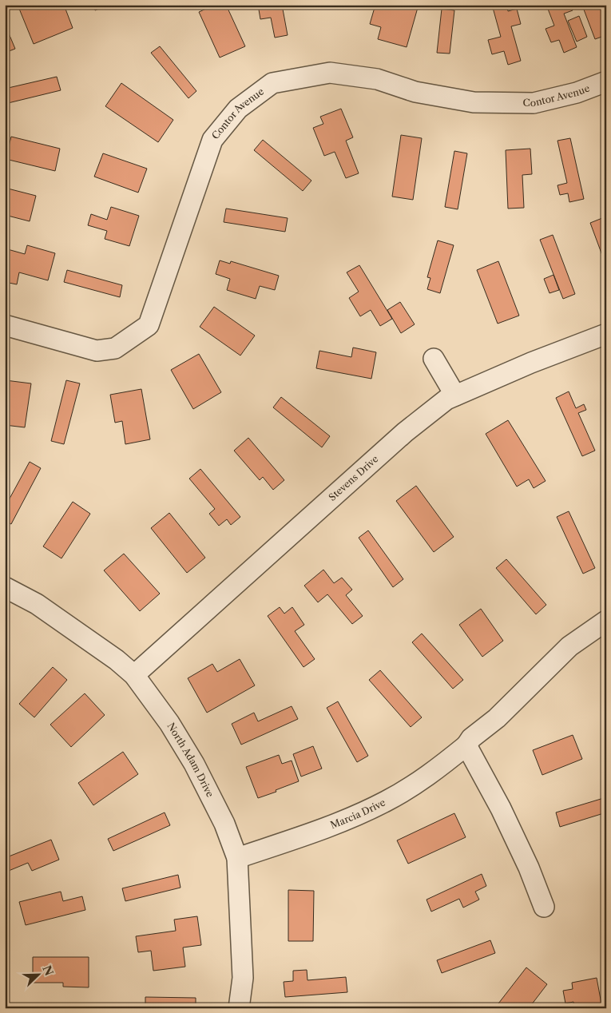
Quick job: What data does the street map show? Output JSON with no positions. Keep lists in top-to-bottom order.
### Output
{
  "streets": {
    "street": [
      "Contor Avenue",
      "Stevens Drive",
      "North Adam Drive",
      "Marcia Drive"
    ]
  },
  "crossings": [
    ["Stevens Drive", "North Adam Drive"],
    ["North Adam Drive", "Marcia Drive"]
  ],
  "north": "top right"
}
